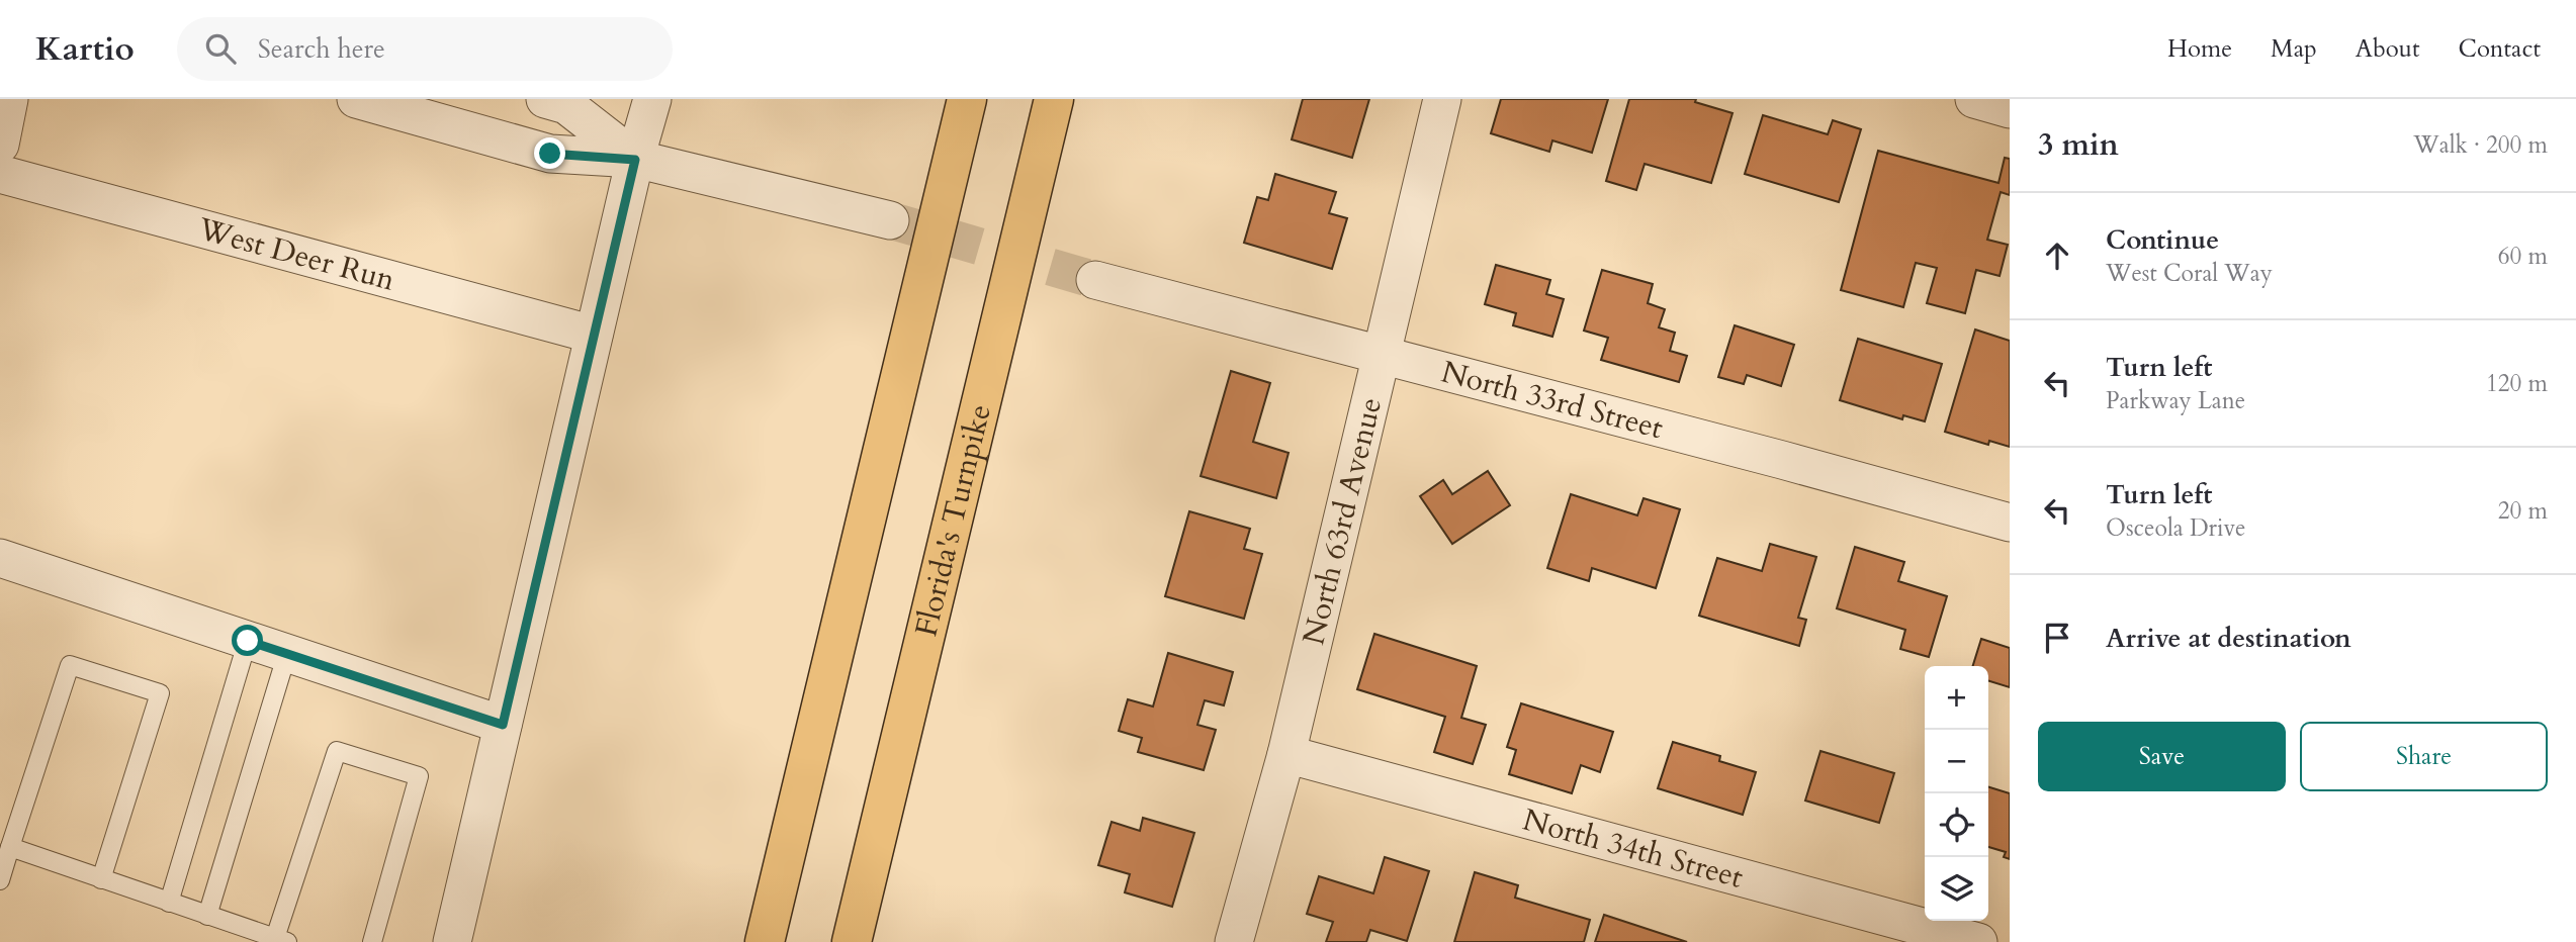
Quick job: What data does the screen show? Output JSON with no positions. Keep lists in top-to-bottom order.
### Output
{
  "streets": {
    "highway": ["Florida's Turnpike"],
    "street": [
      "West Deer Run",
      "North 33rd Street",
      "North 63rd Avenue",
      "North 34th Street"
    ]
  },
  "crossings": [
    ["North 33rd Street", "North 63rd Avenue"],
    ["North 63rd Avenue", "North 34th Street"]
  ],
  "page": {
    "header": "Kartio",
    "search": "Search here",
    "nav": [
      "Home",
      "Map",
      "About",
      "Contact"
    ],
    "heading": ["3 min", "Walk · 200 m"],
    "list": [
      ["Continue", "West Coral Way", "60 m"],
      ["Turn left", "Parkway Lane", "120 m"],
      ["Turn left", "Osceola Drive", "20 m"],
      "Arrive at destination"
    ],
    "map_buttons": ["+", "−"],
    "buttons": ["Save", "Share"]
  }
}
